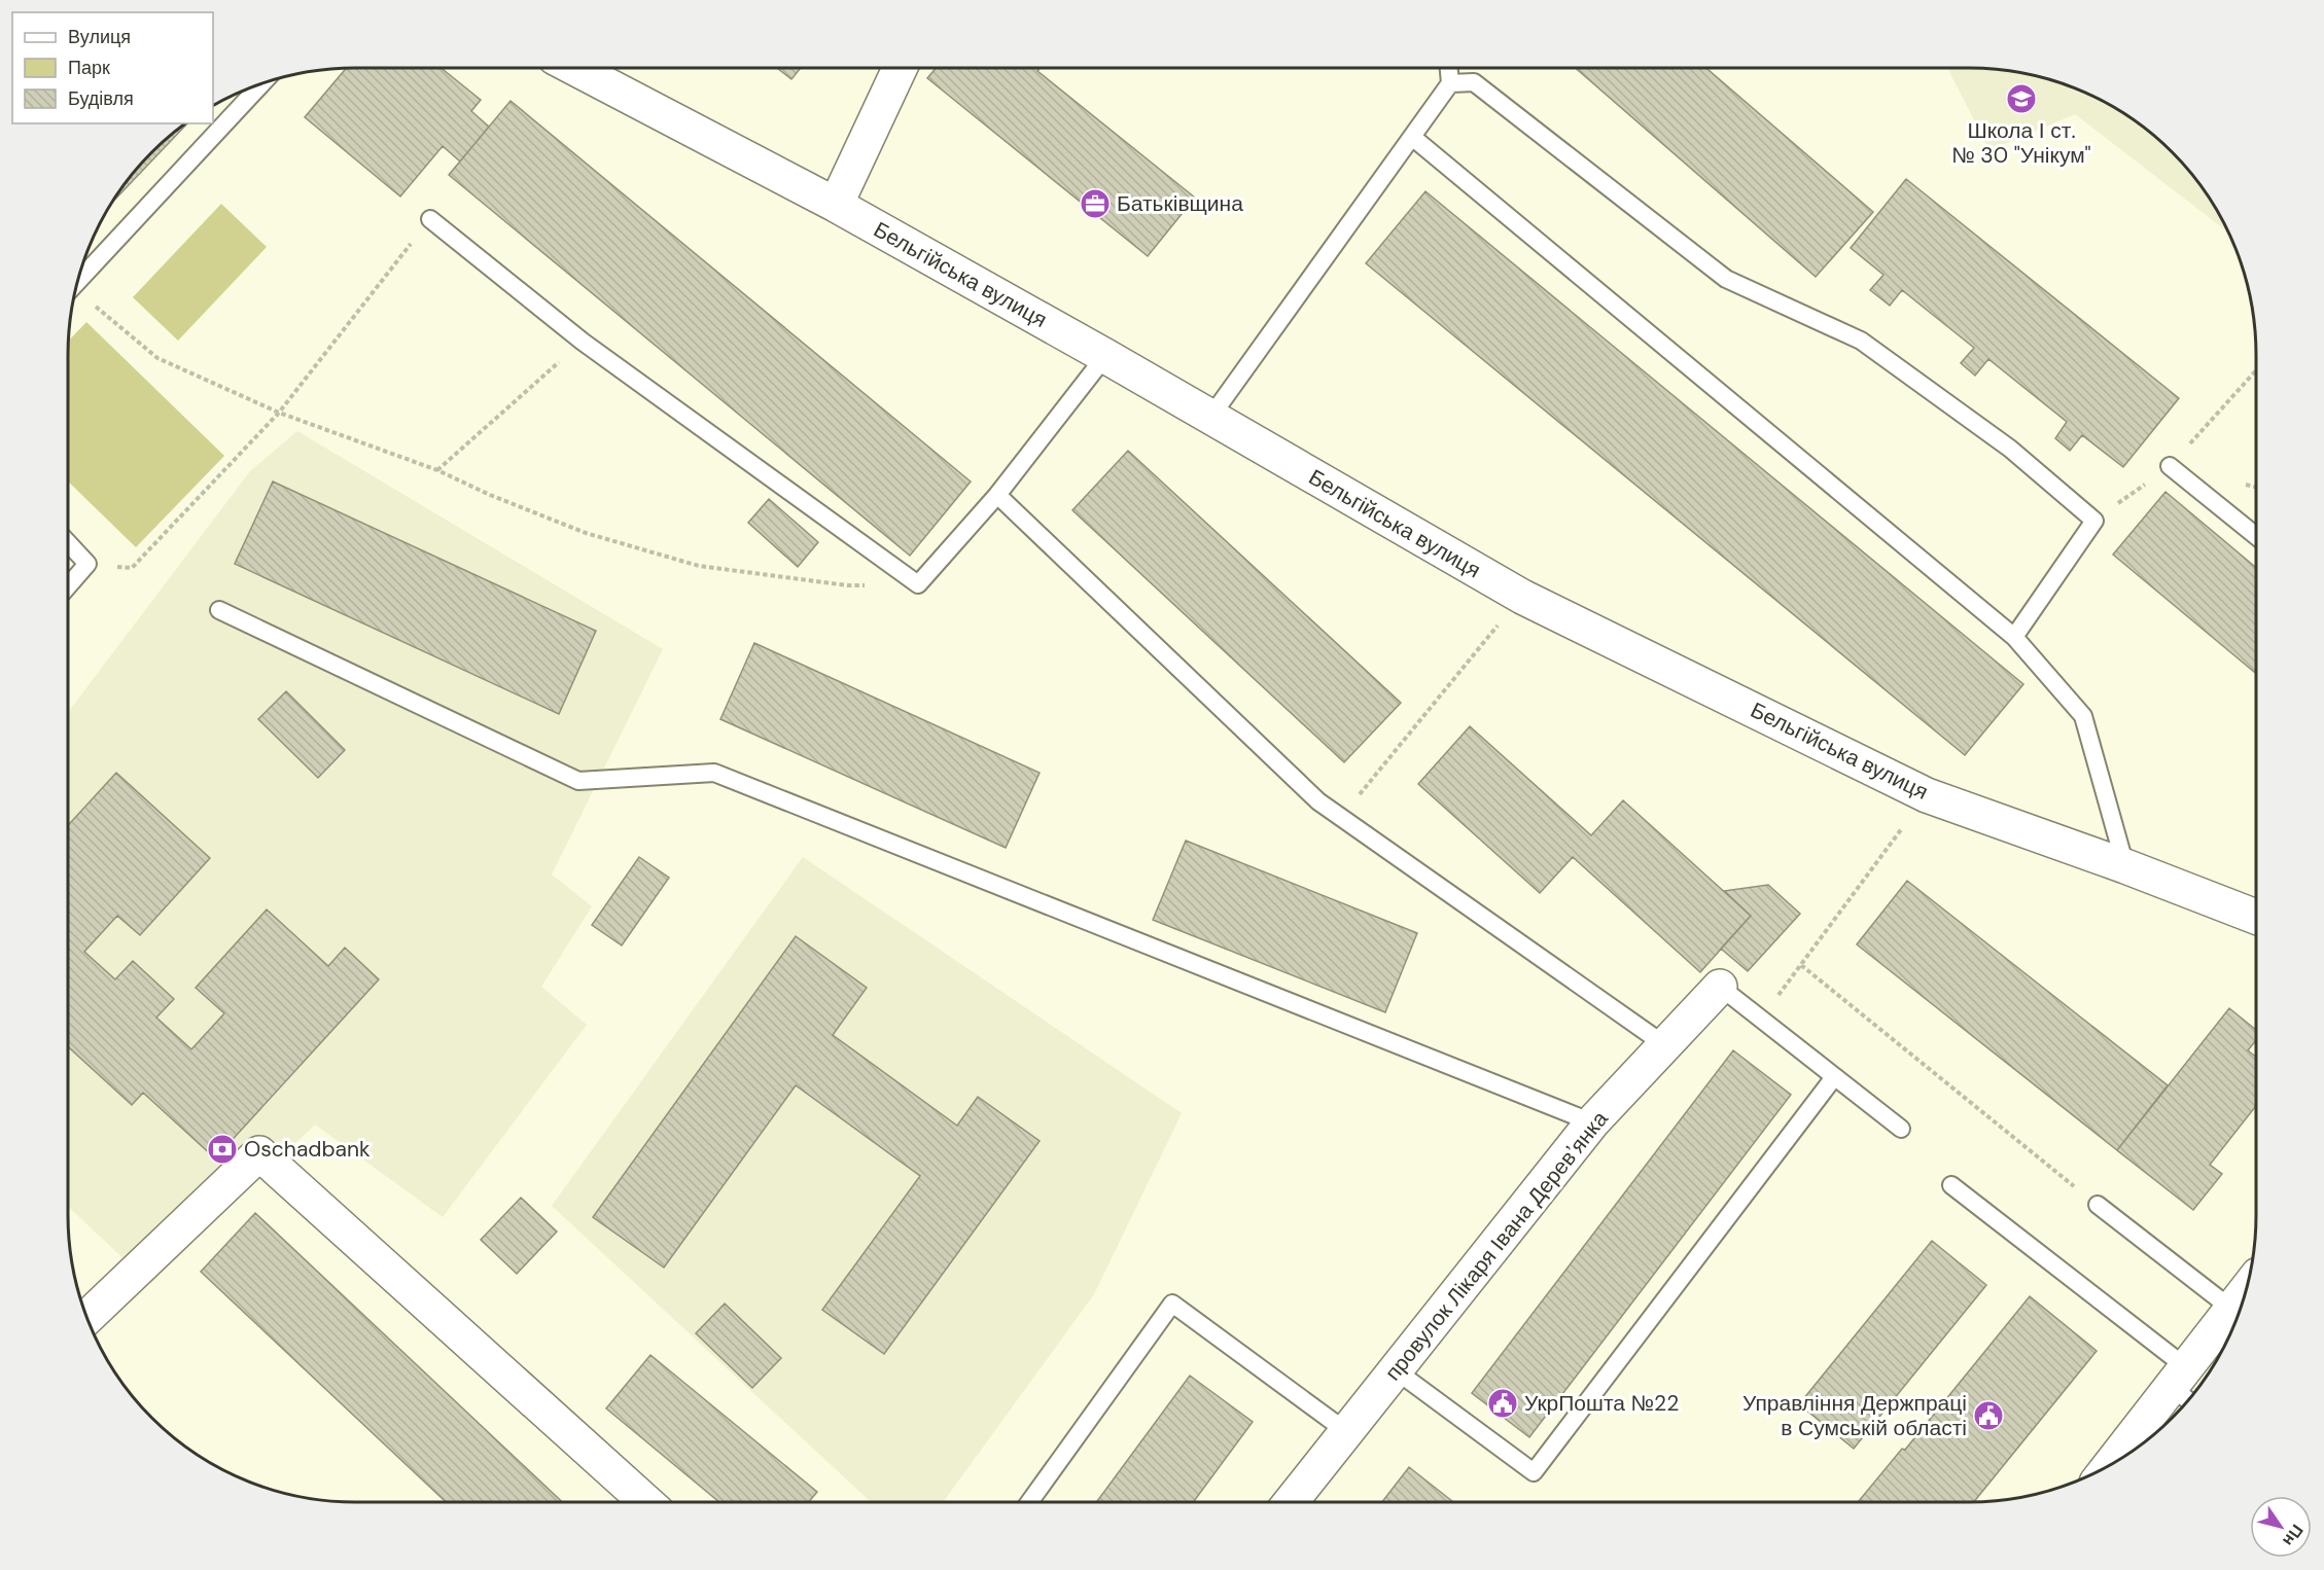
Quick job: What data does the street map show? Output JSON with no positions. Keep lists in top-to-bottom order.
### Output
{
  "streets": {
    "street": ["Бельгійська вулиця", "провулок Лікаря Івана Деревʼянка"]
  },
  "places": {
    "school or university": ["Школа І ст. № 30 \"Унікум\""],
    "office": ["Батьківщина"],
    "bank": ["Oschadbank"],
    "public building": ["УкрПошта №22", "Управління Держпраці в Сумській області"]
  },
  "legend": ["Вулиця", "Парк", "Будівля"],
  "north": "bottom right"
}
